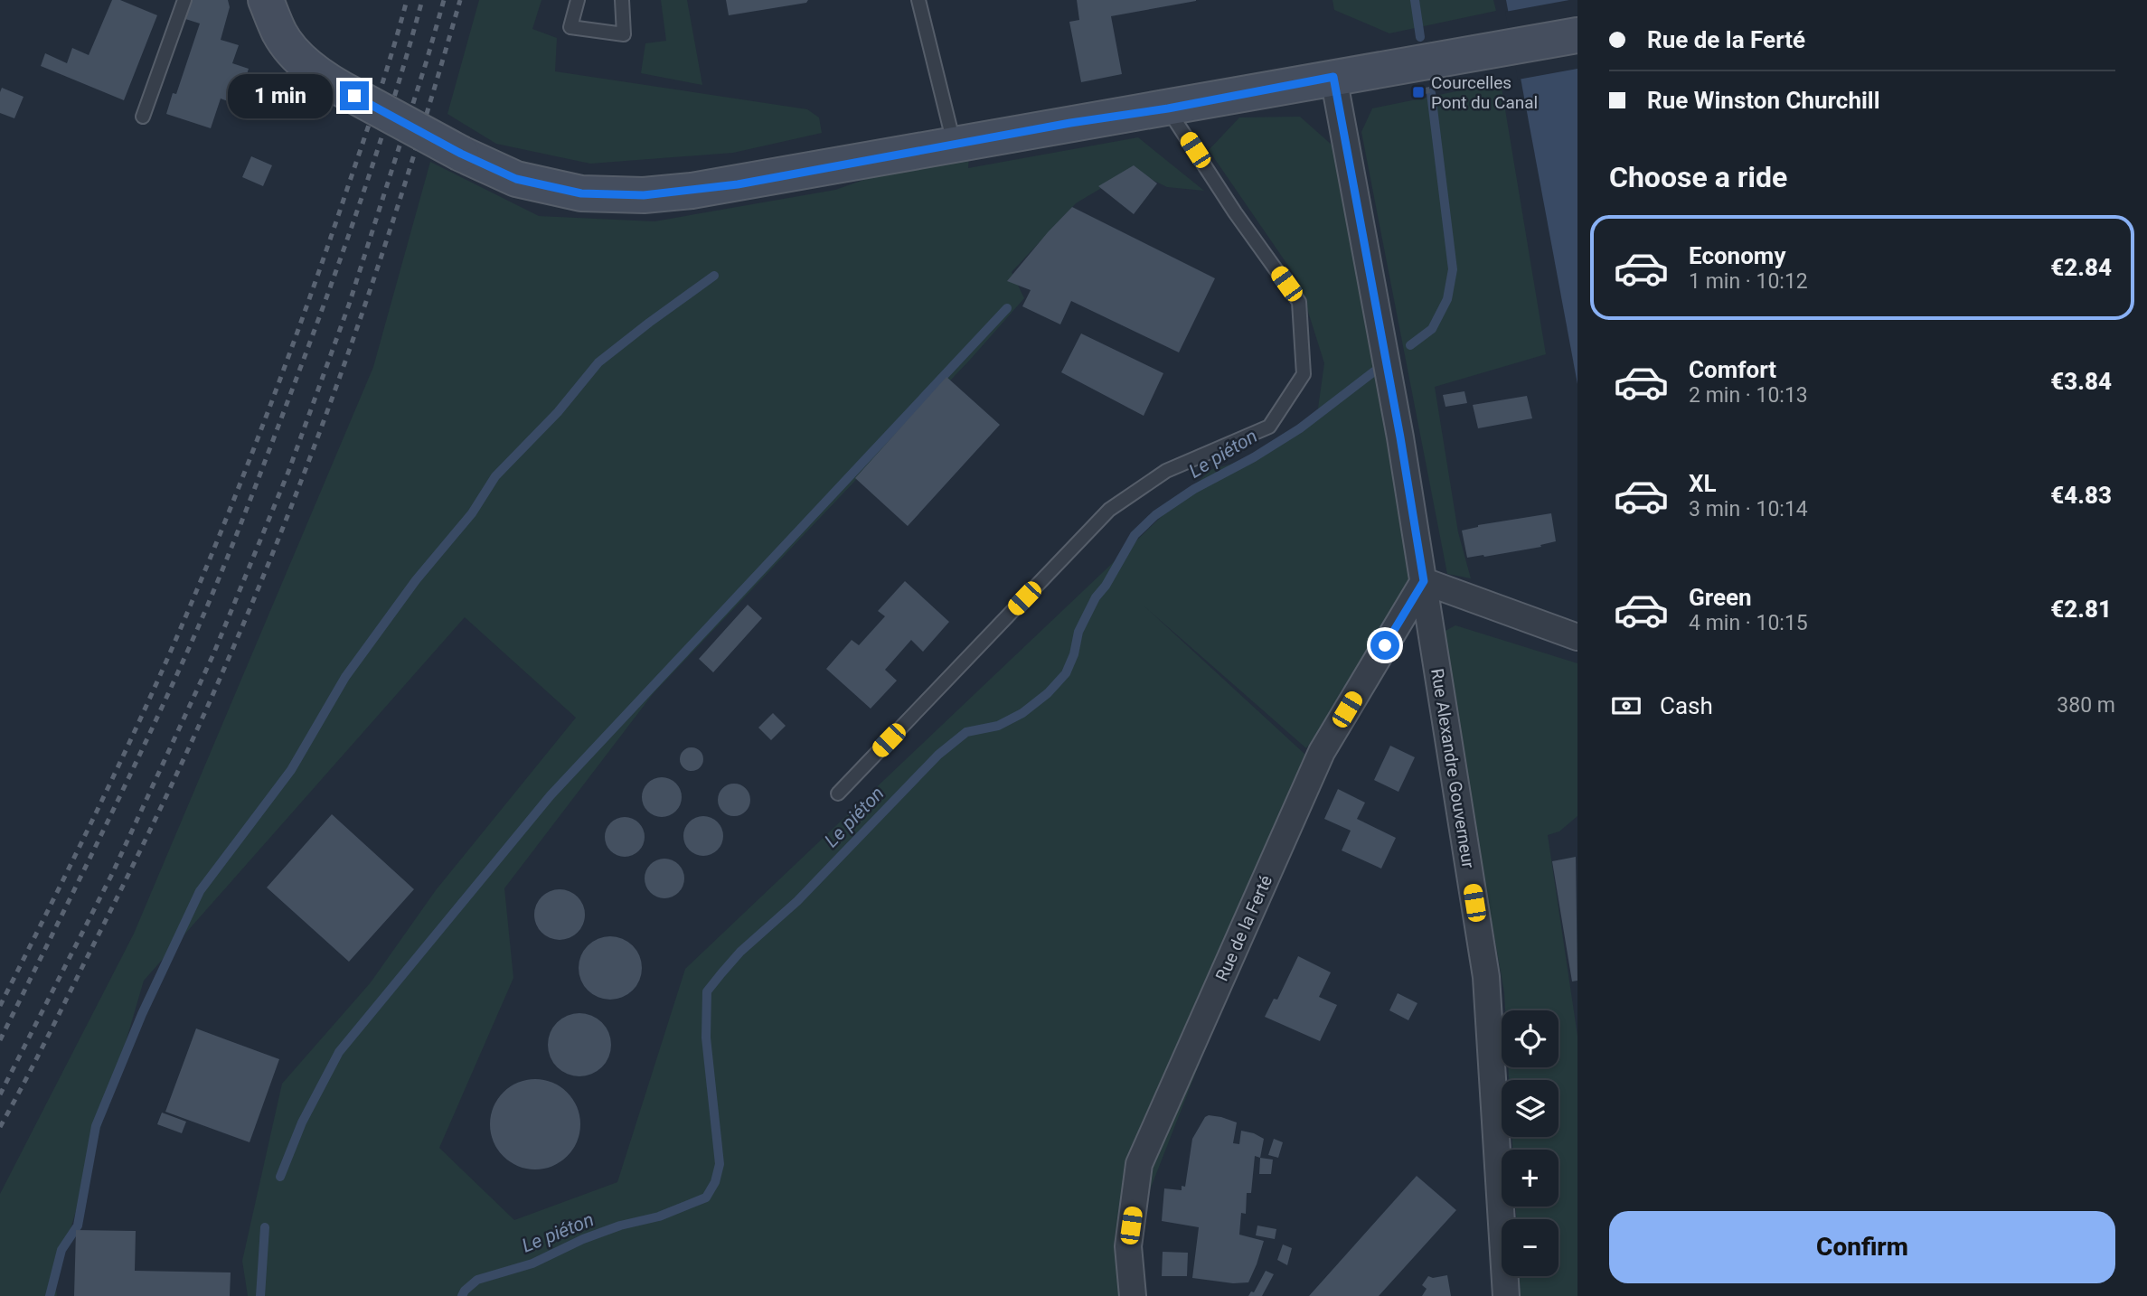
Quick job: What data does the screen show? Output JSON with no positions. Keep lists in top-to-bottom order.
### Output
{
  "streets": {
    "street": ["Rue Alexandre Gouverneur", "Rue de la Ferté"]
  },
  "crossings": [
    ["Rue Alexandre Gouverneur", "Rue de la Ferté"]
  ],
  "water": ["Le piéton"],
  "places": {
    "transit": ["Courcelles Pont du Canal"]
  },
  "page": {
    "banner": ["Rue de la Ferté", "Rue Winston Churchill"],
    "bubble": "1 min",
    "heading": "Choose a ride",
    "list": [
      {
        "name": "Economy",
        "note": "1 min · 10:12",
        "value": "€2.84"
      },
      {
        "name": "Comfort",
        "note": "2 min · 10:13",
        "value": "€3.84"
      },
      {
        "name": "XL",
        "note": "3 min · 10:14",
        "value": "€4.83"
      },
      {
        "name": "Green",
        "note": "4 min · 10:15",
        "value": "€2.81"
      }
    ],
    "pay": ["Cash", "380 m"],
    "map_buttons": ["+", "−"],
    "buttons": "Confirm"
  }
}
